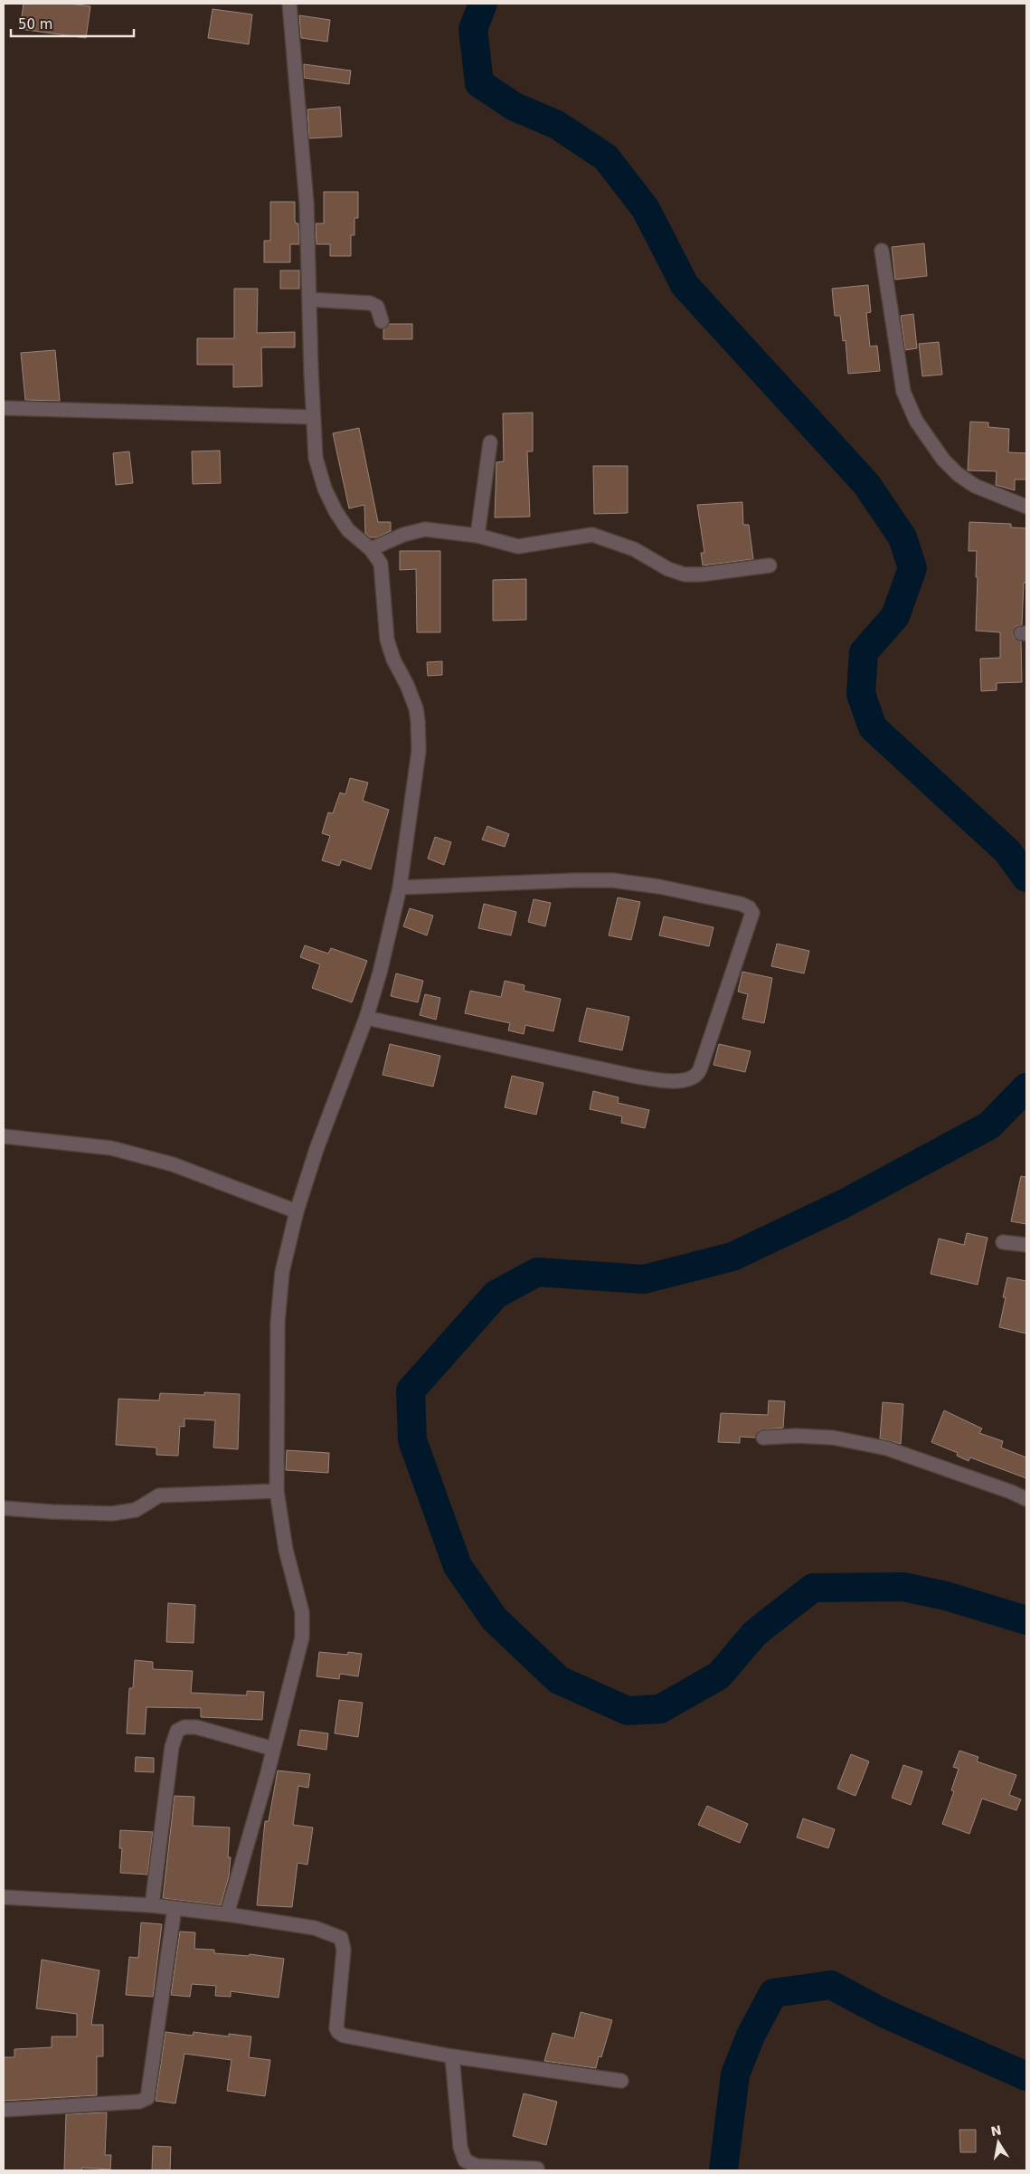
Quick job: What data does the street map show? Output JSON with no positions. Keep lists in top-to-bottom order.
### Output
{
  "scale_bar": "50 m",
  "north": "top"
}
